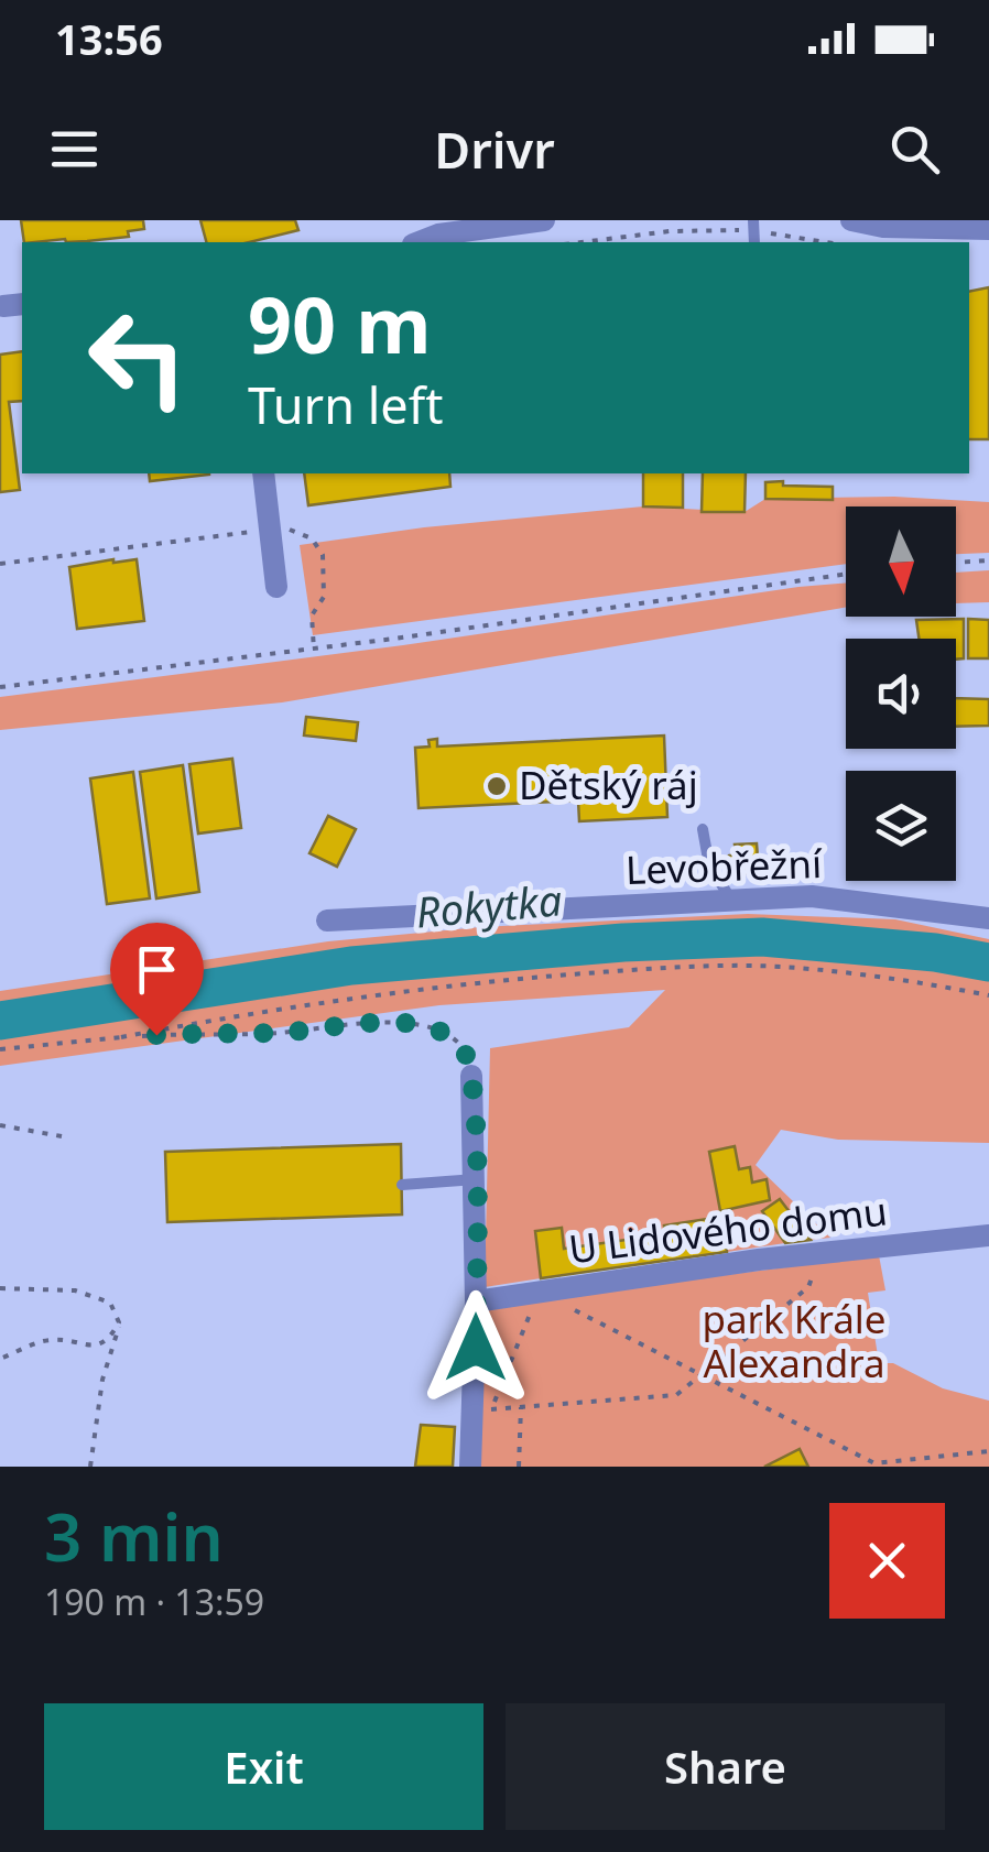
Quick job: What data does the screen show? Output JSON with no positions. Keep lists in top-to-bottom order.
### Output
{
  "streets": {
    "street": ["Levobřežní", "U Lidového domu"]
  },
  "water": ["Rokytka"],
  "parks": ["park Krále Alexandra"],
  "places": ["Dětský ráj"],
  "north": "bottom",
  "page": {
    "status": "13:56",
    "header": "Drivr",
    "turn": ["90 m", "Turn left"],
    "heading": ["3 min", "190 m · 13:59"],
    "buttons": ["Exit", "Share"]
  }
}
